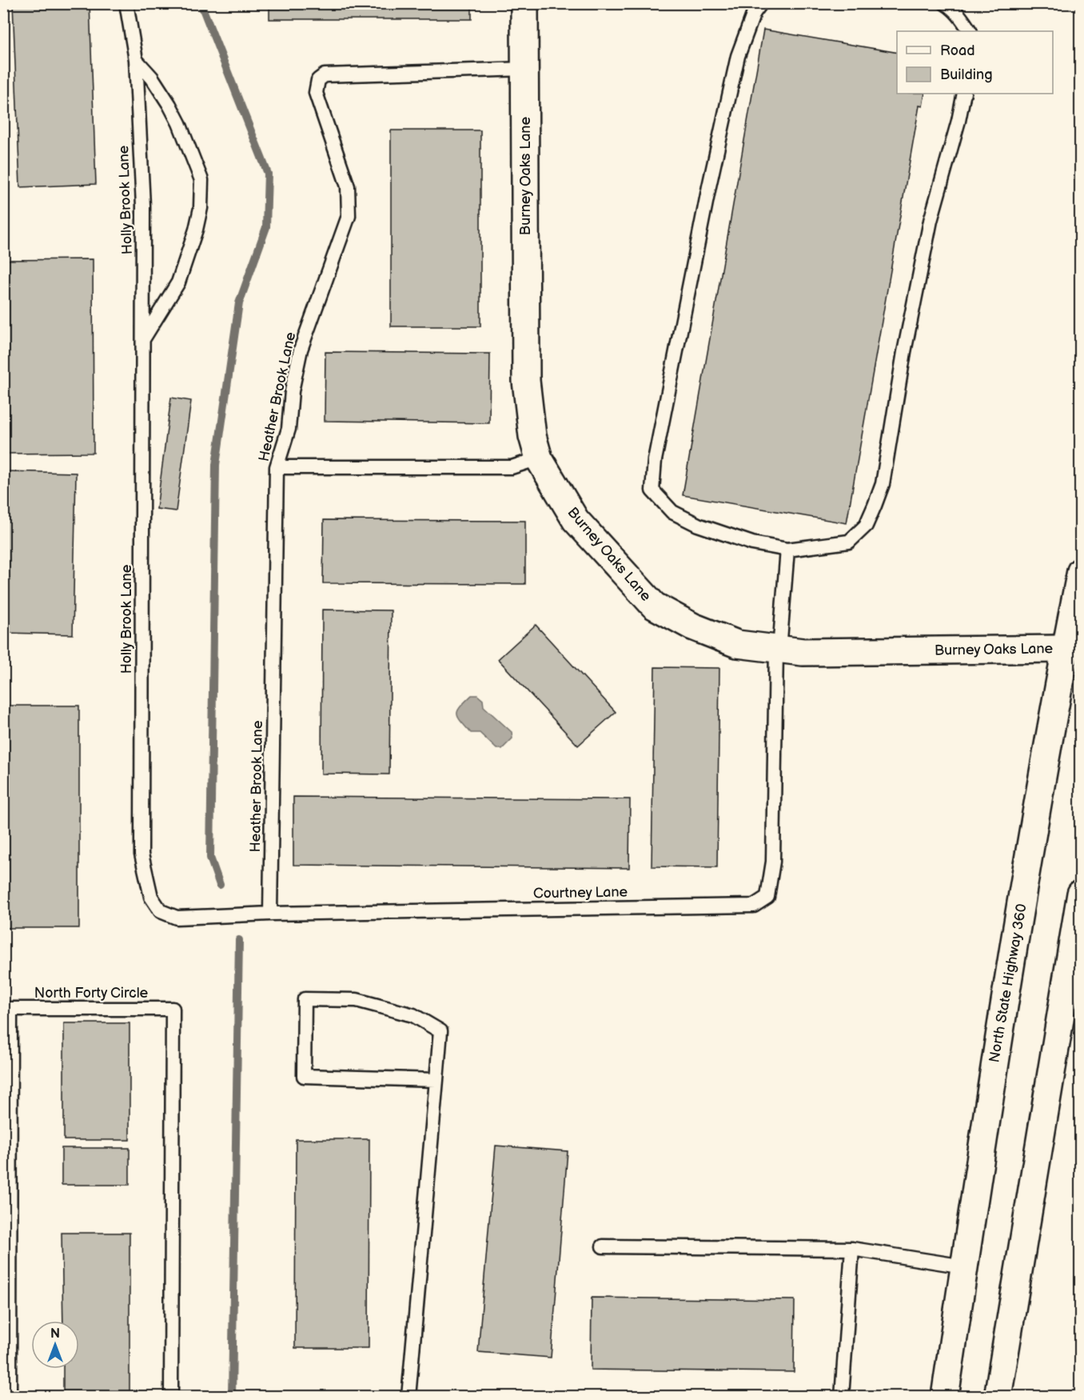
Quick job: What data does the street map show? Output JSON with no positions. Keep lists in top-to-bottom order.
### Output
{
  "streets": {
    "main road": ["Burney Oaks Lane", "North State Highway 360"],
    "lane": [
      "Holly Brook Lane",
      "Heather Brook Lane",
      "Courtney Lane",
      "North Forty Circle"
    ]
  },
  "crossings": [
    ["Burney Oaks Lane", "Heather Brook Lane"],
    ["Burney Oaks Lane", "Courtney Lane"],
    ["Burney Oaks Lane", "North State Highway 360"],
    ["Holly Brook Lane", "Courtney Lane"],
    ["Heather Brook Lane", "Courtney Lane"]
  ],
  "legend": ["Road", "Building"],
  "north": "top"
}
